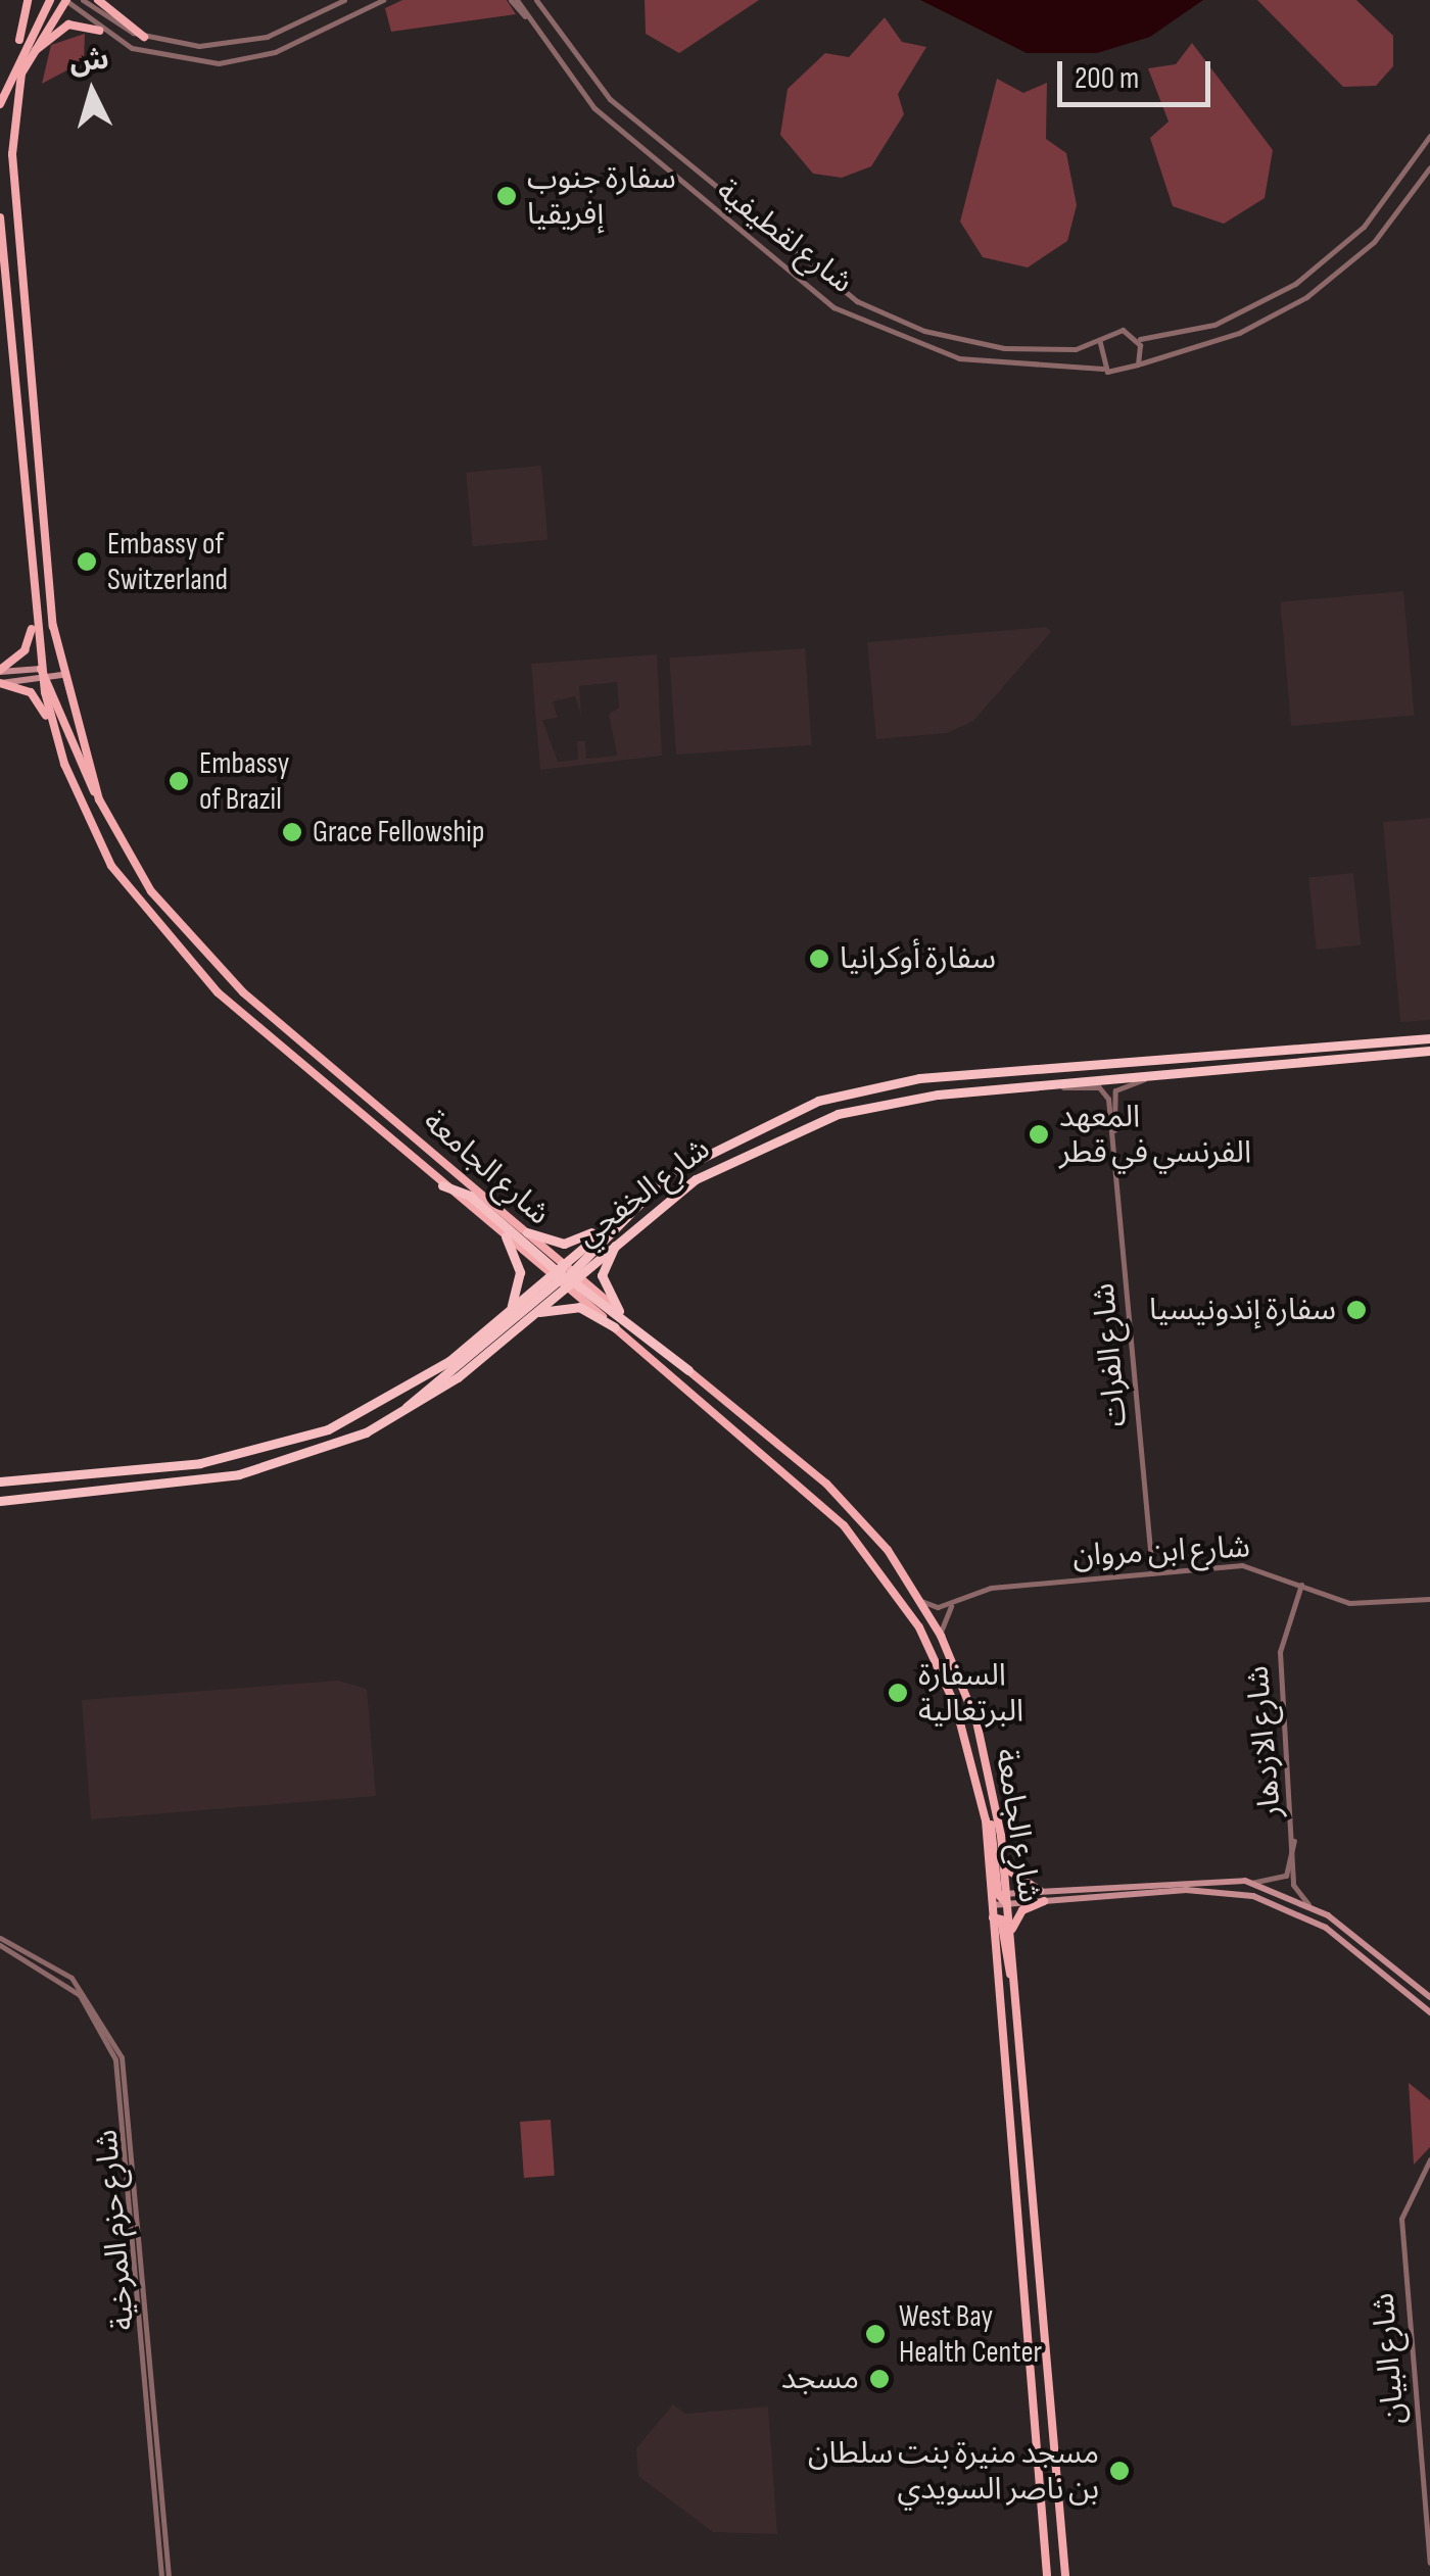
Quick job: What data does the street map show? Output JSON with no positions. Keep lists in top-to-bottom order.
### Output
{
  "streets": {
    "highway": ["شارع الخفجي"],
    "main road": ["شارع الجامعة"],
    "street": [
      "شارع لقطيفية",
      "شارع الفرات",
      "شارع ابن مروان",
      "شارع الازدهار",
      "شارع حزم المرخية",
      "شارع البيان"
    ]
  },
  "crossings": [
    ["شارع الجامعة", "شارع الخفجي"],
    ["شارع الجامعة", "شارع ابن مروان"],
    ["شارع الخفجي", "شارع الفرات"],
    ["شارع الفرات", "شارع ابن مروان"],
    ["شارع ابن مروان", "شارع الازدهار"]
  ],
  "places": [
    "سفارة جنوب إفريقيا",
    "Embassy of Switzerland",
    "Embassy of Brazil",
    "Grace Fellowship",
    "سفارة أوكرانيا",
    "المعهد الفرنسي في قطر",
    "سفارة إندونيسيا",
    "السفارة البرتغالية",
    "West Bay Health Center",
    "مسجد",
    "مسجد منيرة بنت سلطان بن ناصر السويدي"
  ],
  "scale_bar": "200 m",
  "north": "top"
}
